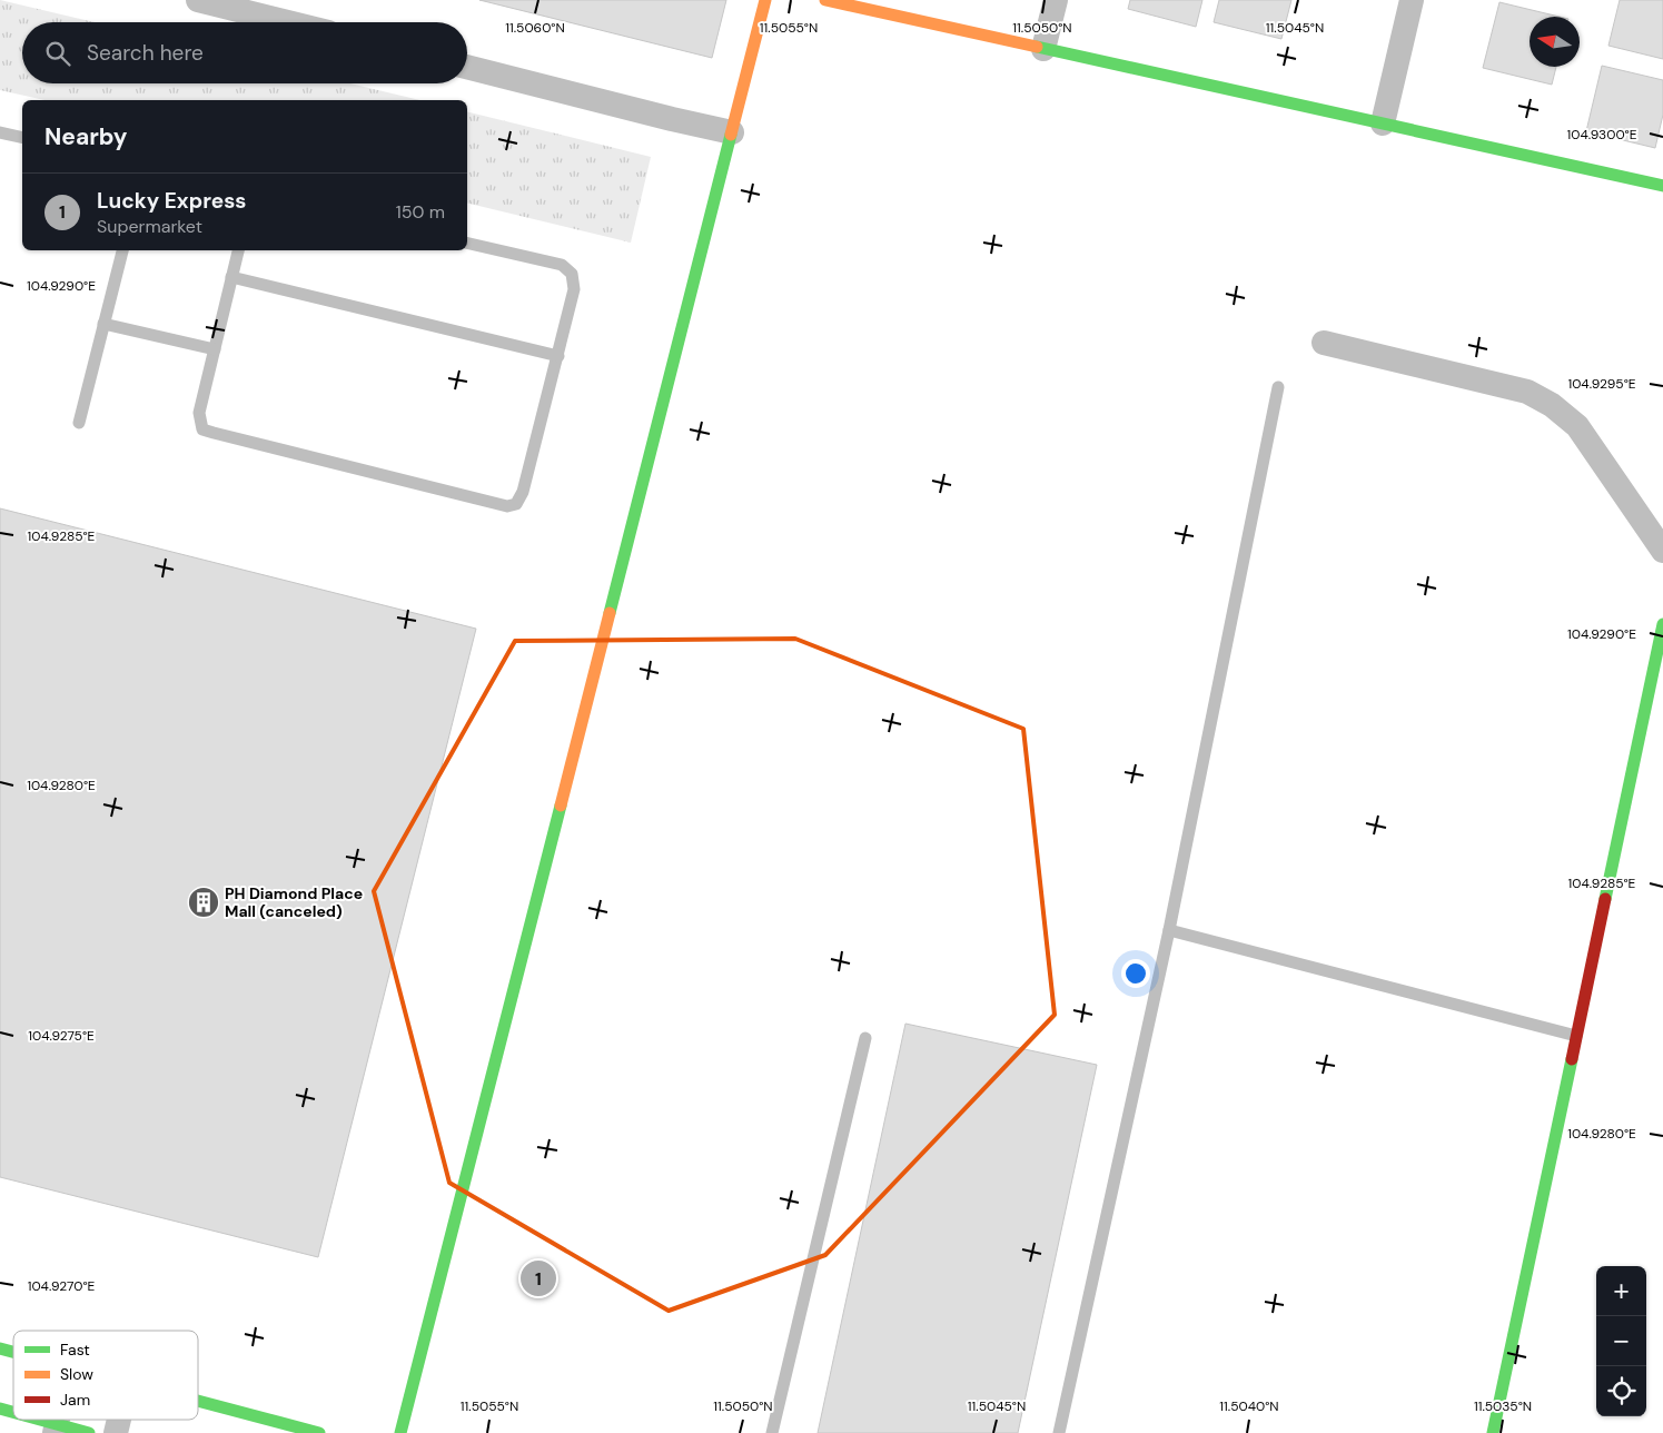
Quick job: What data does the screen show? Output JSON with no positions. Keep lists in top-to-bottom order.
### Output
{
  "places": {
    "building": ["PH Diamond Place Mall (canceled)"]
  },
  "legend": ["Fast", "Slow", "Jam"],
  "north": "left",
  "page": {
    "search": "Search here",
    "heading": "Nearby",
    "list": [
      {
        "mark": "1",
        "name": "Lucky Express",
        "note": "Supermarket",
        "value": "150 m"
      }
    ],
    "pins": "1",
    "map_buttons": ["+", "−"]
  },
  "coordinates": [
    "11.5060°N",
    "11.5055°N",
    "11.5050°N",
    "11.5045°N",
    "104.9300°E",
    "104.9290°E",
    "104.9295°E",
    "104.9285°E",
    "104.9280°E",
    "104.9275°E",
    "104.9270°E",
    "11.5040°N",
    "11.5035°N"
  ]
}
